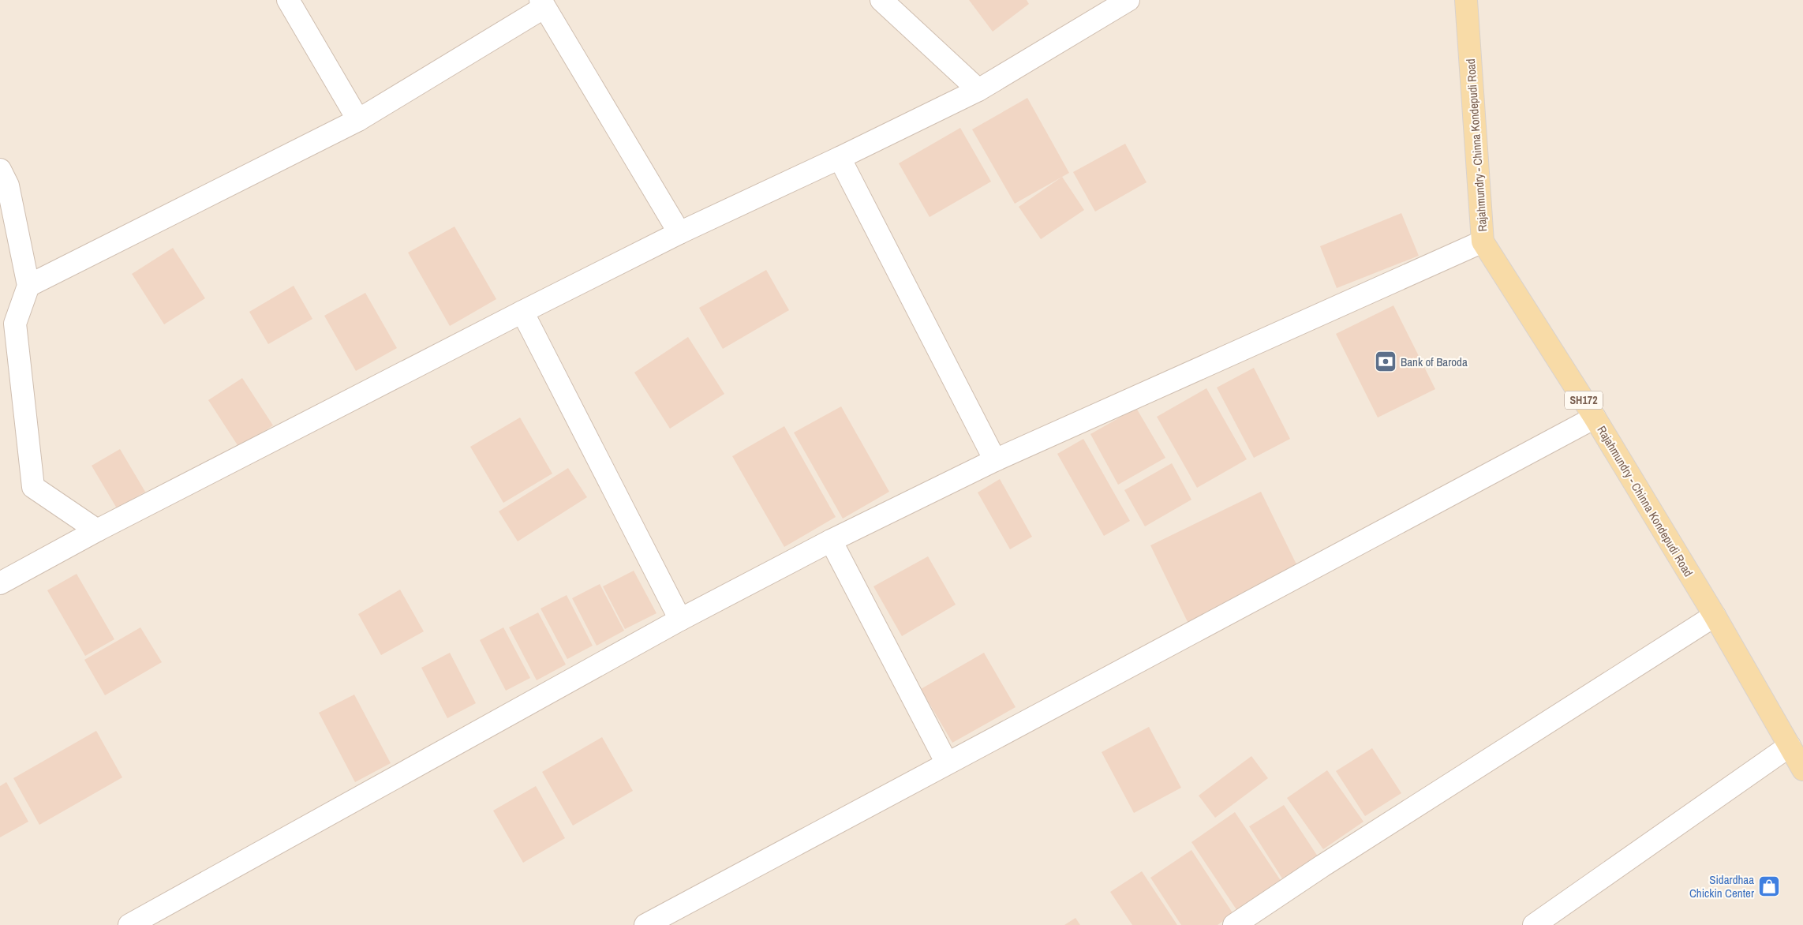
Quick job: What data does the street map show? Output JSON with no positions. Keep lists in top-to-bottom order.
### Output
{
  "streets": {
    "main road": ["Rajahmundry - Chinna Kondepudi Road", "SH172"]
  },
  "places": {
    "bank": ["Bank of Baroda"],
    "shop": ["Sidardhaa Chickin Center"]
  }
}
